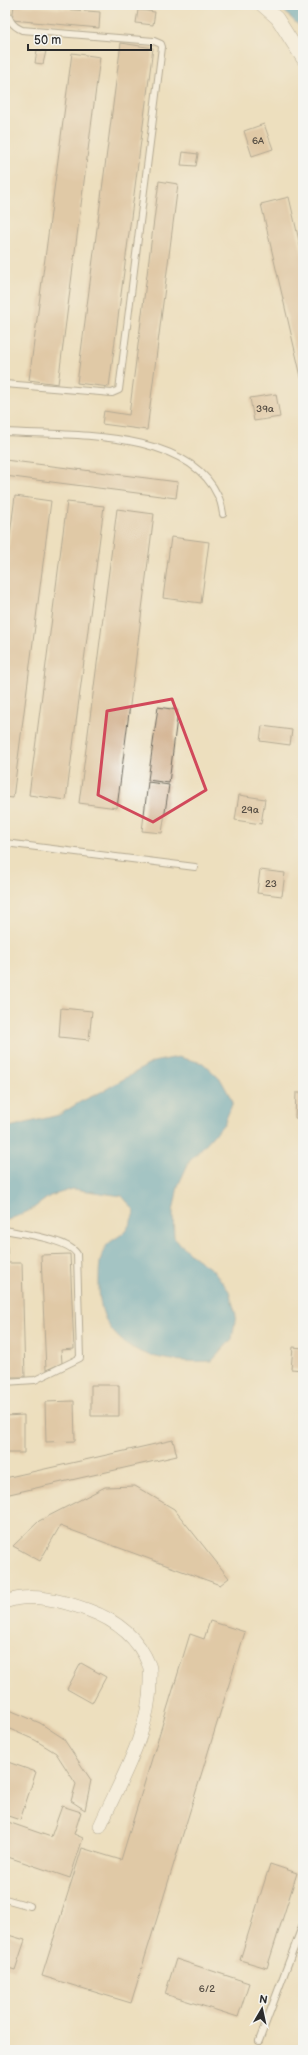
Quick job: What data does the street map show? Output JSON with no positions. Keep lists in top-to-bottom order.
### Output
{
  "house_numbers": [
    "6А",
    "39а",
    "29а",
    "23",
    "6/2"
  ],
  "scale_bar": "50 m",
  "north": "top"
}
